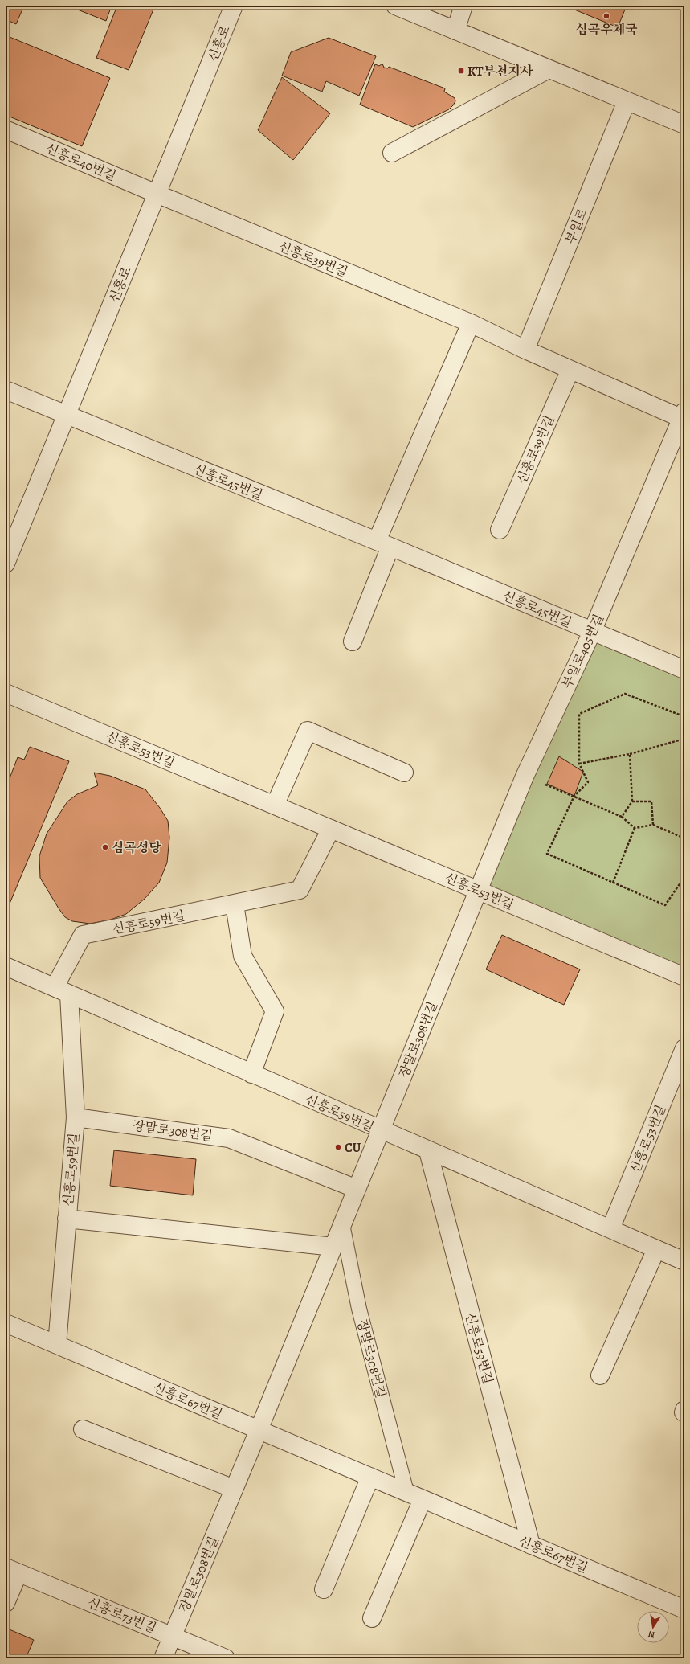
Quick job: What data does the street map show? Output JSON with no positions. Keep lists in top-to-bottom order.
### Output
{
  "streets": {
    "street": [
      "신흥로",
      "신흥로40번길",
      "부일로",
      "신흥로39번길",
      "신흥로45번길",
      "부일로405번길",
      "신흥로53번길",
      "신흥로59번길",
      "장말로308번길",
      "신흥로67번길",
      "신흥로73번길"
    ]
  },
  "crossings": [
    ["신흥로", "신흥로40번길"],
    ["신흥로", "신흥로39번길"],
    ["신흥로", "신흥로45번길"],
    ["신흥로40번길", "신흥로39번길"],
    ["부일로", "신흥로39번길"],
    ["신흥로39번길", "부일로405번길"],
    ["신흥로45번길", "부일로405번길"],
    ["부일로405번길", "신흥로53번길"],
    ["부일로405번길", "장말로308번길"],
    ["신흥로53번길", "신흥로59번길"],
    ["신흥로53번길", "장말로308번길"],
    ["신흥로59번길", "장말로308번길"],
    ["신흥로59번길", "신흥로67번길"],
    ["장말로308번길", "신흥로67번길"],
    ["장말로308번길", "신흥로73번길"]
  ],
  "places": {
    "other": ["심곡우체국", "심곡성당", "CU"],
    "transit": ["KT부천지사"]
  },
  "north": "bottom"
}
